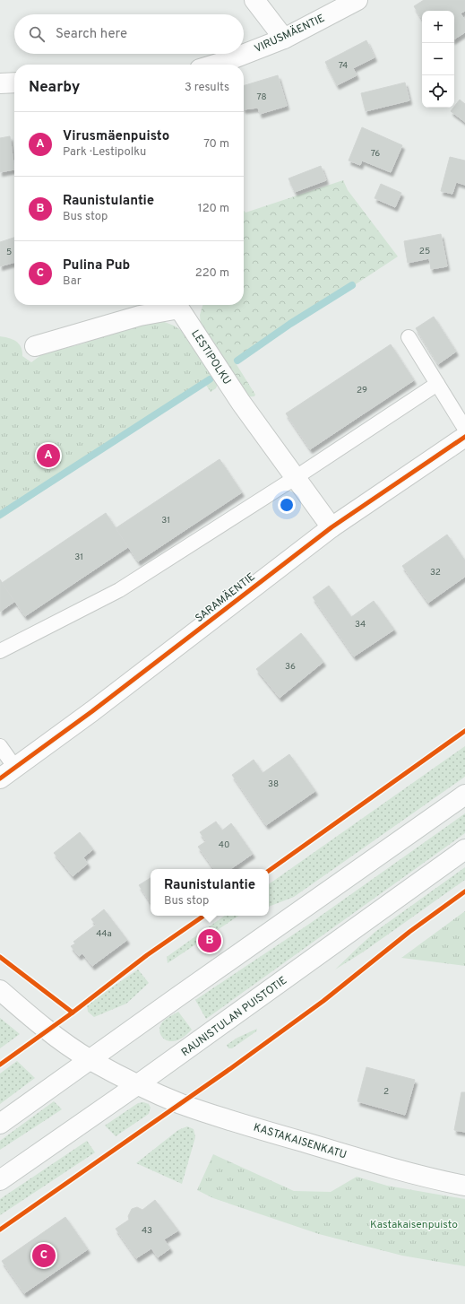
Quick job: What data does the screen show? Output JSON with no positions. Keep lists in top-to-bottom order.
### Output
{
  "streets": {
    "street": [
      "VIRUSMÄENTIE",
      "LESTIPOLKU",
      "SARAMÄENTIE",
      "RAUNISTULAN PUISTOTIE",
      "KASTAKAISENKATU"
    ]
  },
  "crossings": [
    ["LESTIPOLKU", "SARAMÄENTIE"],
    ["RAUNISTULAN PUISTOTIE", "KASTAKAISENKATU"]
  ],
  "parks": ["Kastakaisenpuisto"],
  "house_numbers": [
    "74",
    "78",
    "76",
    "25",
    "5",
    "29",
    "31",
    "31",
    "32",
    "34",
    "36",
    "38",
    "40",
    "44a",
    "2",
    "43"
  ],
  "page": {
    "map_buttons": ["+", "−"],
    "search": "Search here",
    "heading": ["Nearby", "3 results"],
    "list": [
      {
        "mark": "A",
        "name": "Virusmäenpuisto",
        "note": "Park · Lestipolku",
        "value": "70 m"
      },
      {
        "mark": "B",
        "name": "Raunistulantie",
        "note": "Bus stop",
        "value": "120 m"
      },
      {
        "mark": "C",
        "name": "Pulina Pub",
        "note": "Bar",
        "value": "220 m"
      }
    ],
    "pins": ["A", "B", "C"],
    "popup": ["Raunistulantie", "Bus stop"]
  }
}
